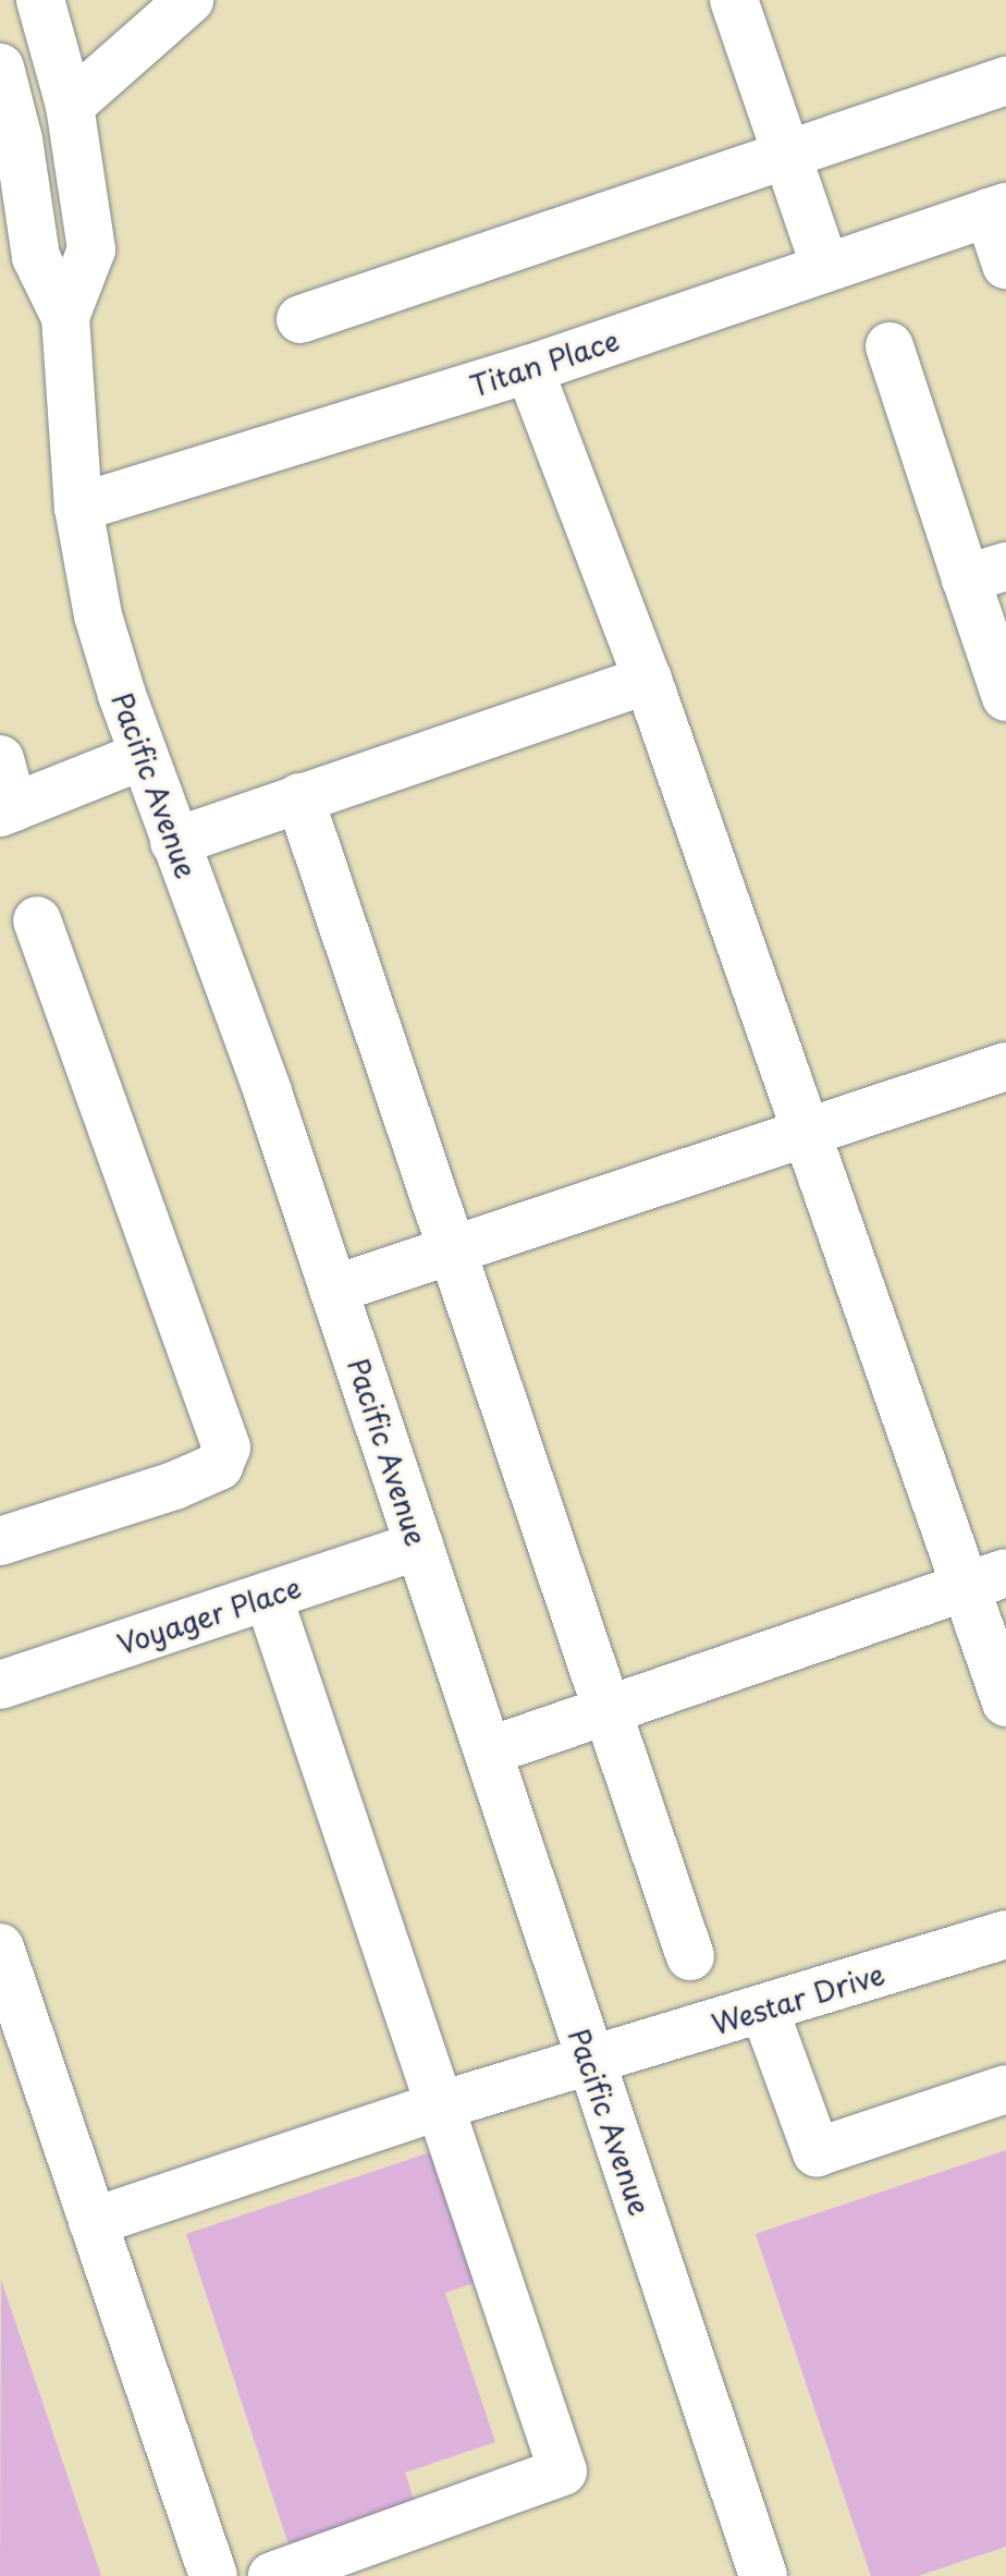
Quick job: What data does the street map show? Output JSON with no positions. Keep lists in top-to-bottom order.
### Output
{
  "streets": {
    "street": [
      "Titan Place",
      "Pacific Avenue",
      "Voyager Place",
      "Westar Drive"
    ]
  },
  "crossings": [
    ["Titan Place", "Pacific Avenue"],
    ["Pacific Avenue", "Voyager Place"],
    ["Pacific Avenue", "Westar Drive"]
  ]
}
